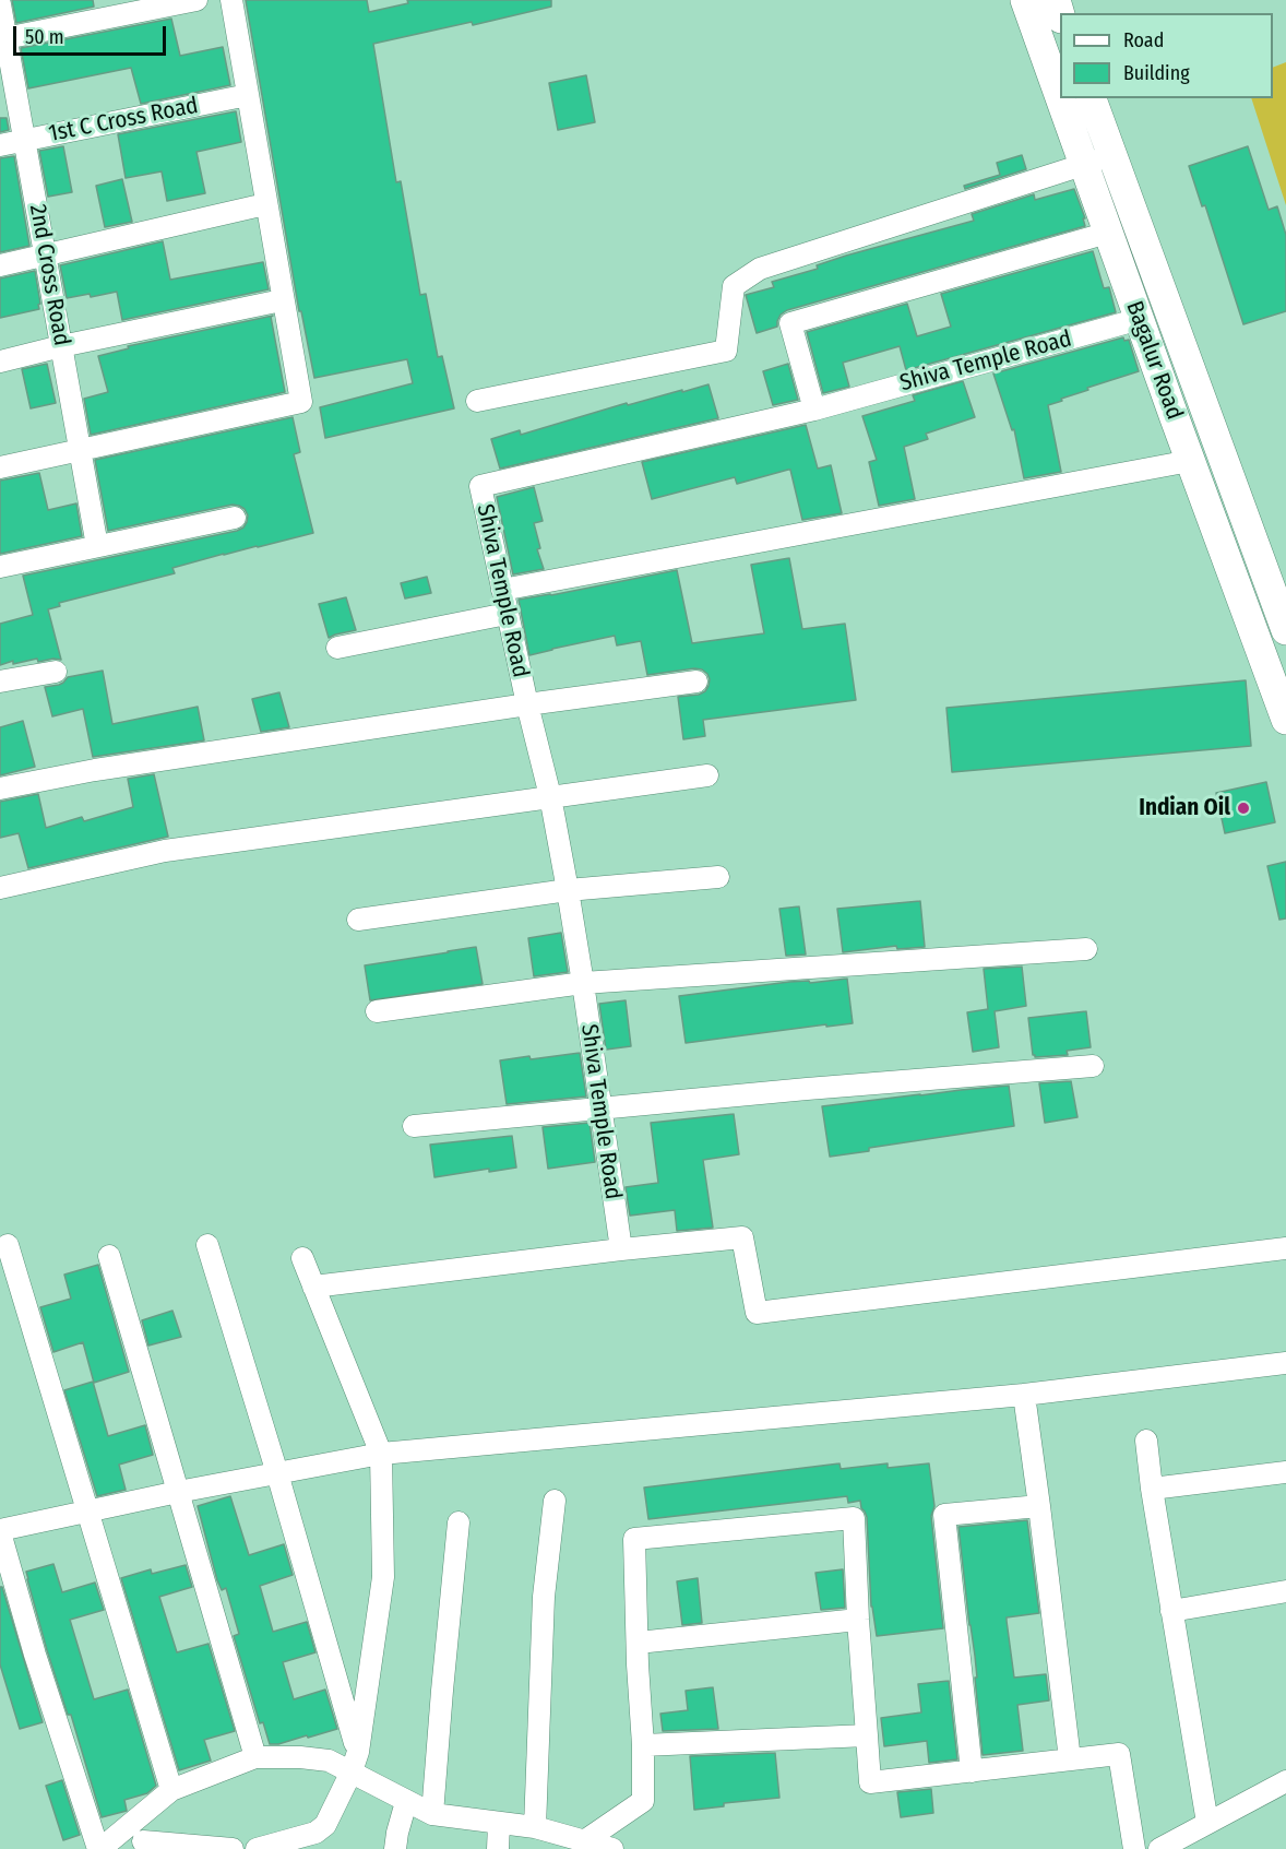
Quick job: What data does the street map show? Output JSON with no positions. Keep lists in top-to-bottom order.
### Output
{
  "streets": {
    "main road": ["Bagalur Road"],
    "street": ["1st C Cross Road", "2nd Cross Road", "Shiva Temple Road"]
  },
  "crossings": [
    ["1st C Cross Road", "2nd Cross Road"],
    ["Bagalur Road", "Shiva Temple Road"]
  ],
  "places": ["Indian Oil"],
  "legend": ["Road", "Building"],
  "scale_bar": "50 m"
}
